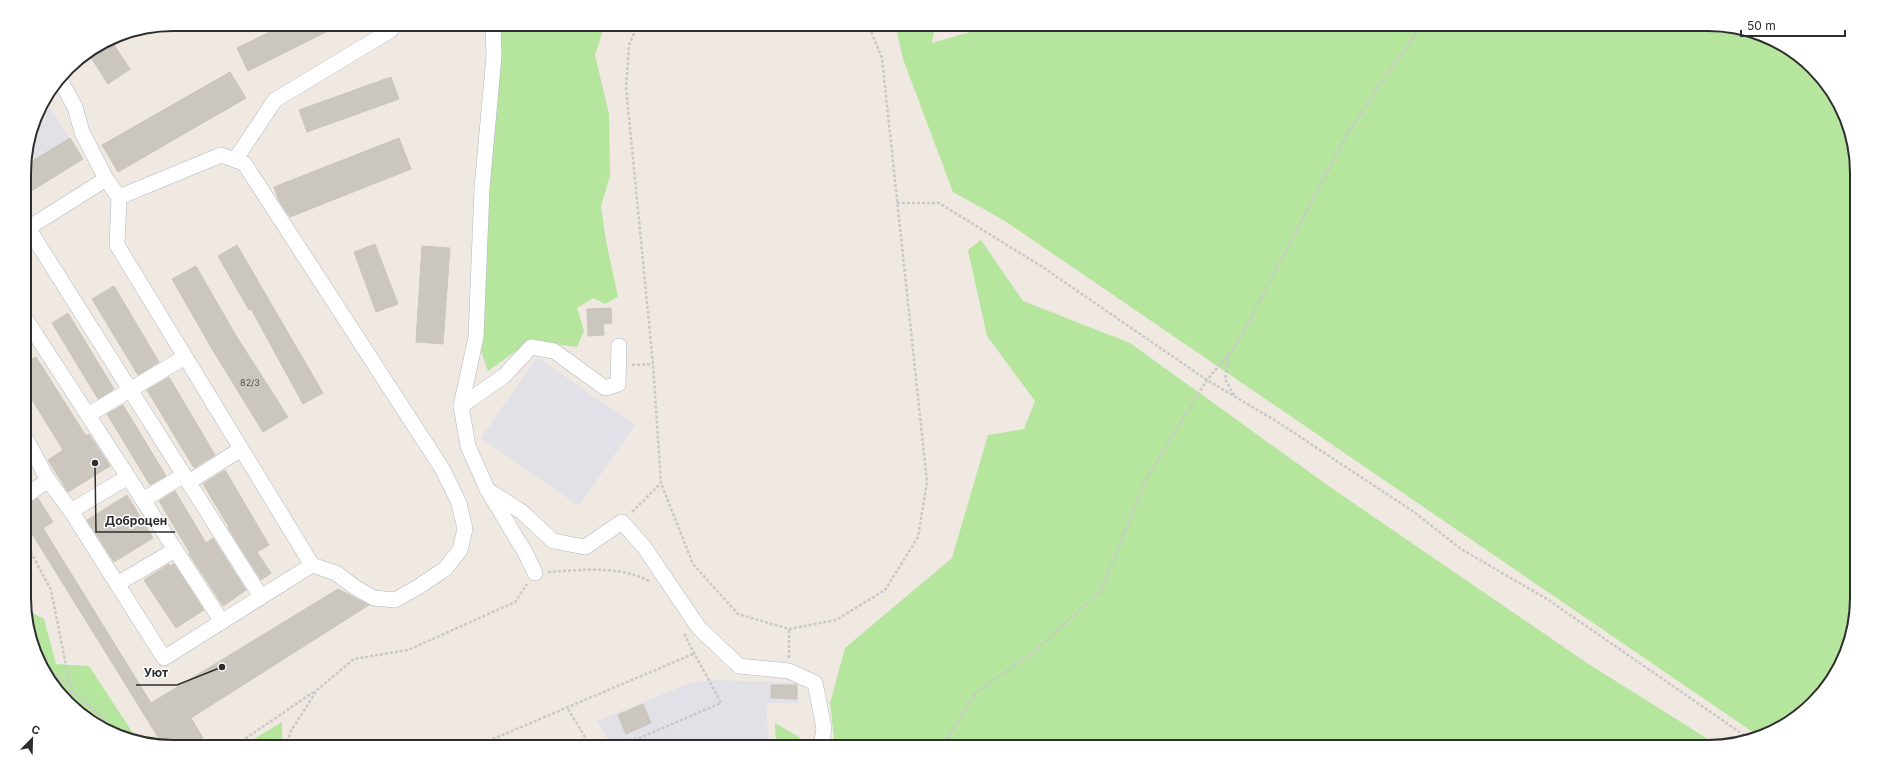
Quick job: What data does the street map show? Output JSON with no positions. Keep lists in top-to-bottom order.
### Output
{
  "places": ["Доброцен", "Уют"],
  "house_numbers": ["82/3"],
  "scale_bar": "50 m",
  "north": "top right"
}
